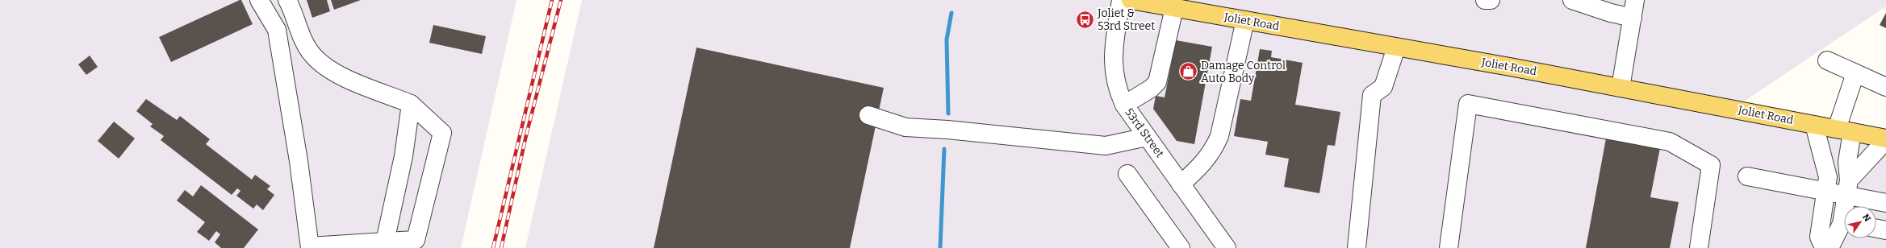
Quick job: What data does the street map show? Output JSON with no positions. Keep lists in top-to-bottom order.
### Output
{
  "streets": {
    "main road": ["Joliet Road"],
    "street": ["53rd Street"]
  },
  "places": {
    "bus stop": ["Joliet & 53rd Street"],
    "shop": ["Damage Control Auto Body"]
  },
  "north": "top right"
}
